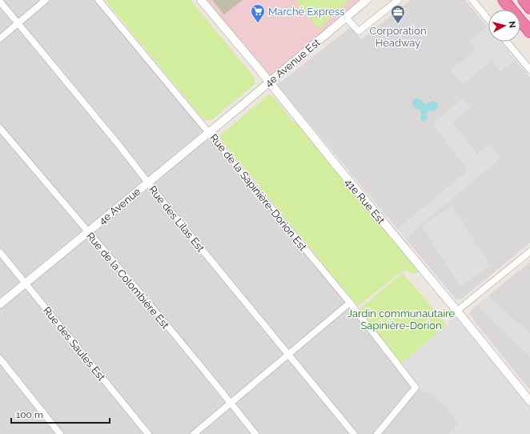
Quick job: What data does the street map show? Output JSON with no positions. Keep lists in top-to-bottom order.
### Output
{
  "streets": {
    "street": [
      "4e Avenue Est",
      "Rue de la Sapinière-Dorion Est",
      "41e Rue Est",
      "4e Avenue",
      "Rue des Lilas Est",
      "Rue de la Colombière Est",
      "Rue des Saules Est"
    ]
  },
  "crossings": [
    ["4e Avenue Est", "41e Rue Est"],
    ["4e Avenue Est", "4e Avenue"],
    ["Rue de la Sapinière-Dorion Est", "4e Avenue"],
    ["4e Avenue", "Rue des Lilas Est"],
    ["4e Avenue", "Rue de la Colombière Est"],
    ["4e Avenue", "Rue des Saules Est"]
  ],
  "parks": ["Jardin communautaire Sapinière-Dorion"],
  "places": {
    "supermarket": ["Marché Express"],
    "office": ["Corporation Headway"]
  },
  "scale_bar": "100 m",
  "north": "right"
}
